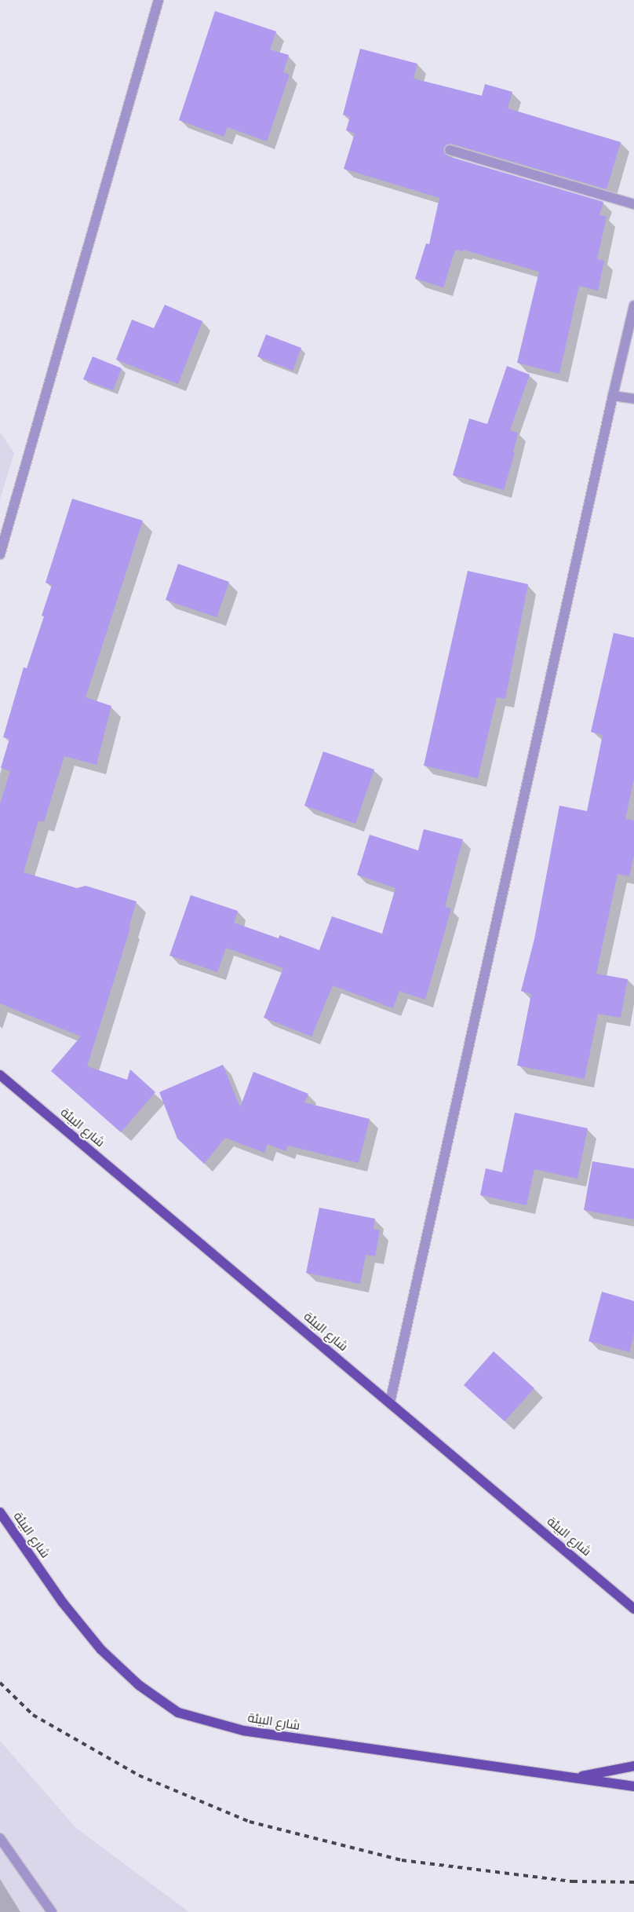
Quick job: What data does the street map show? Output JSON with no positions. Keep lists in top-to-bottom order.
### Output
{
  "streets": {
    "main road": ["شارع البيئة"]
  }
}
